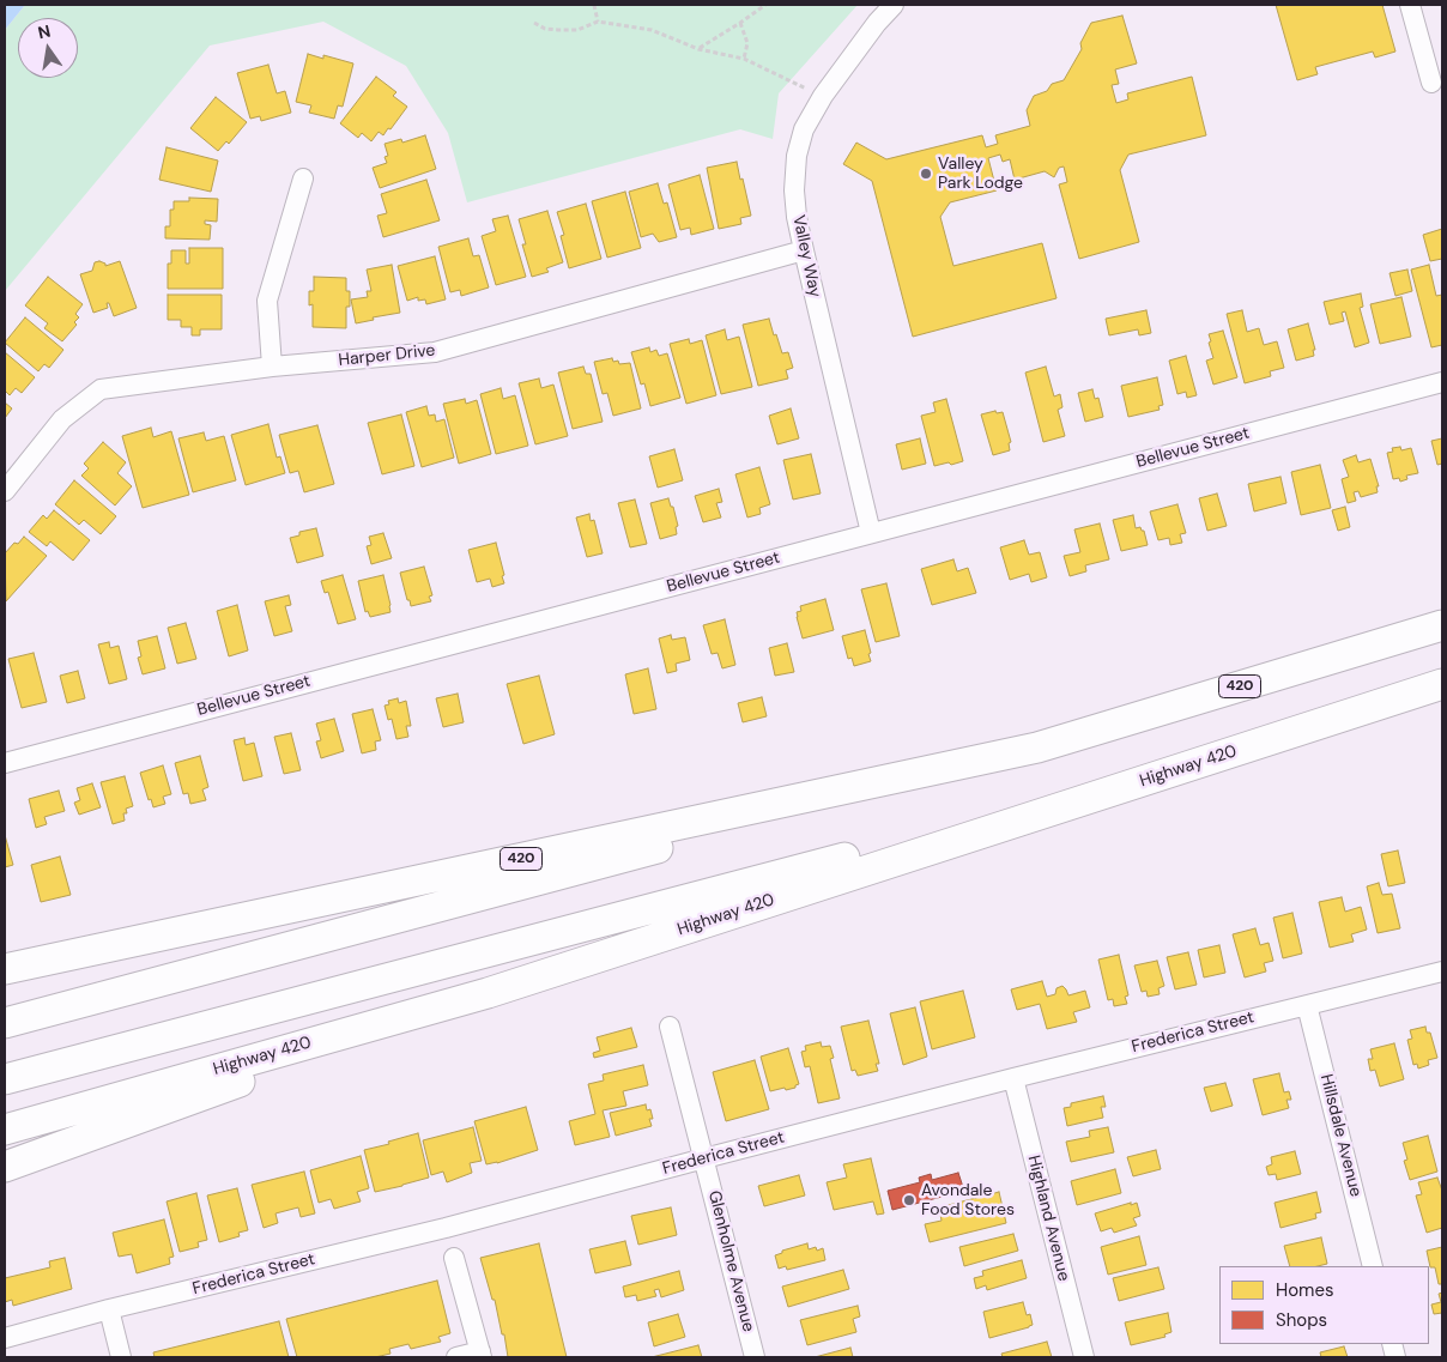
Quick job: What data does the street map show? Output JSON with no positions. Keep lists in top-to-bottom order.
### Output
{
  "streets": {
    "highway": ["420", "Highway 420"],
    "street": [
      "Valley Way",
      "Harper Drive",
      "Bellevue Street",
      "Frederica Street",
      "Hillsdale Avenue",
      "Highland Avenue",
      "Glenholme Avenue"
    ]
  },
  "crossings": [
    ["Valley Way", "Harper Drive"],
    ["Valley Way", "Bellevue Street"],
    ["Frederica Street", "Hillsdale Avenue"],
    ["Frederica Street", "Highland Avenue"],
    ["Frederica Street", "Glenholme Avenue"]
  ],
  "places": ["Valley Park Lodge", "Avondale Food Stores"],
  "legend": ["Homes", "Shops"],
  "north": "top"
}
